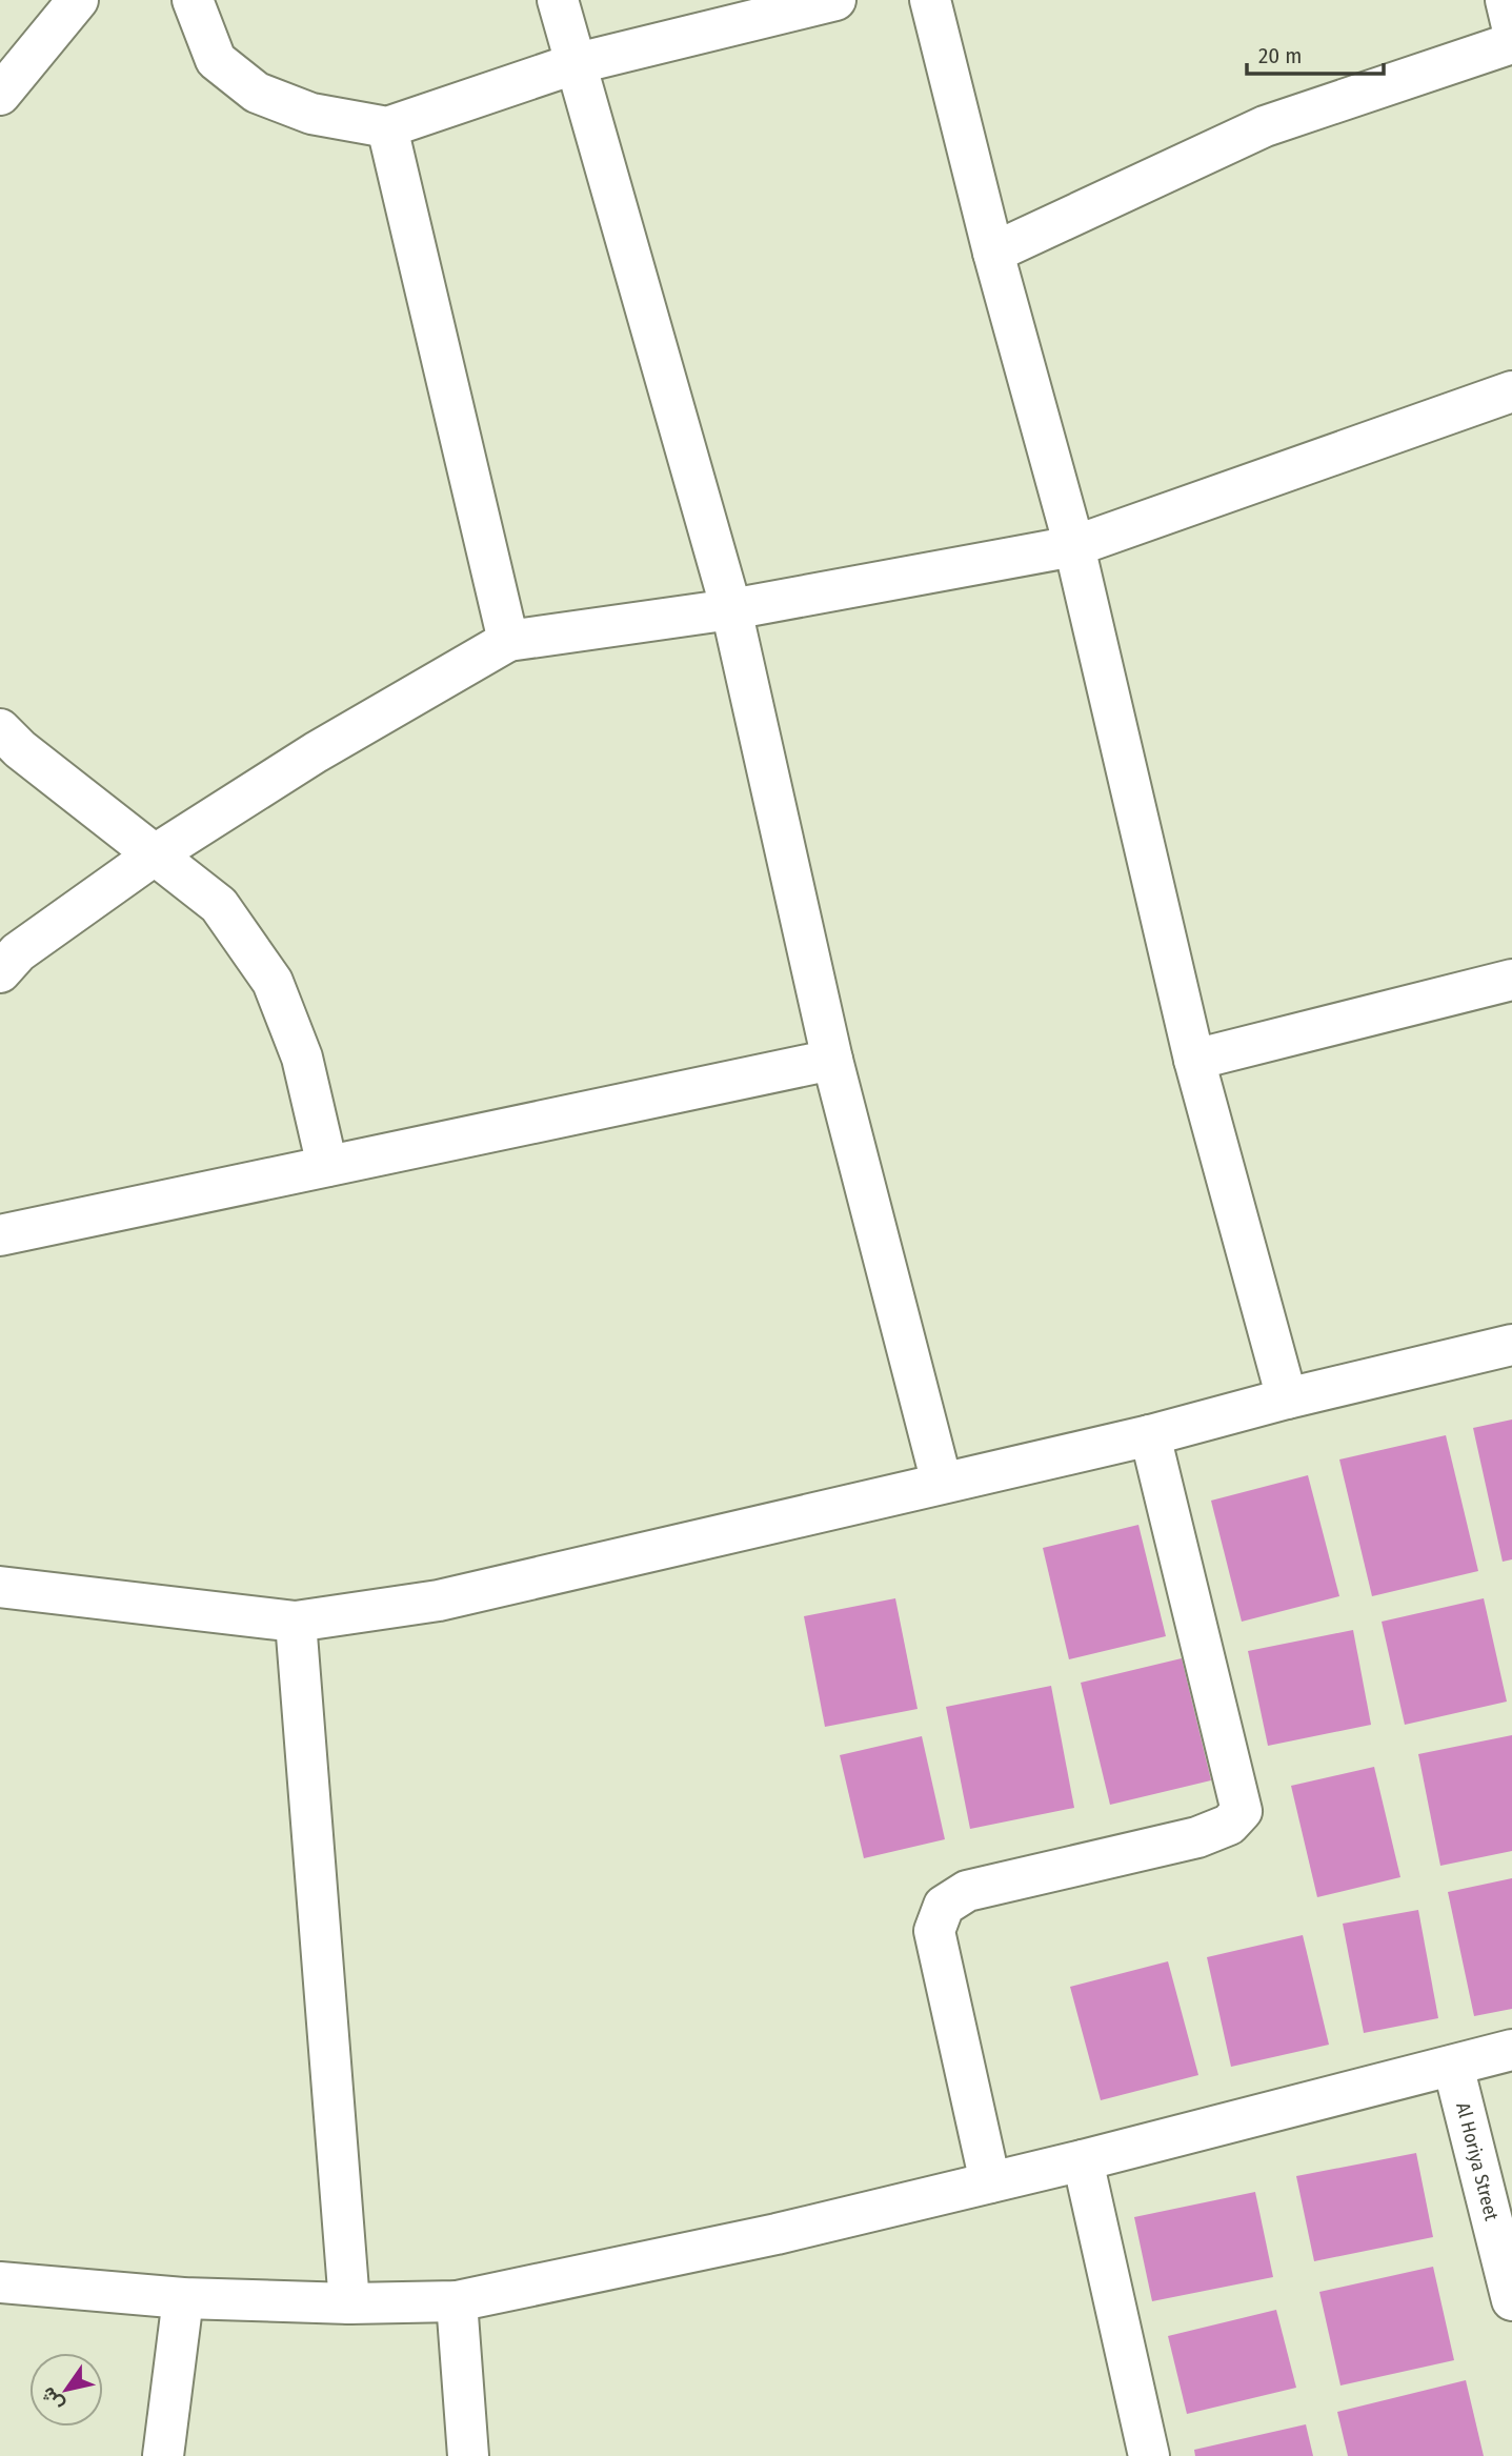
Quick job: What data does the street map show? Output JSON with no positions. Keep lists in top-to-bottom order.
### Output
{
  "streets": {
    "street": ["Al Horiya Street"]
  },
  "scale_bar": "20 m",
  "north": "bottom left"
}
